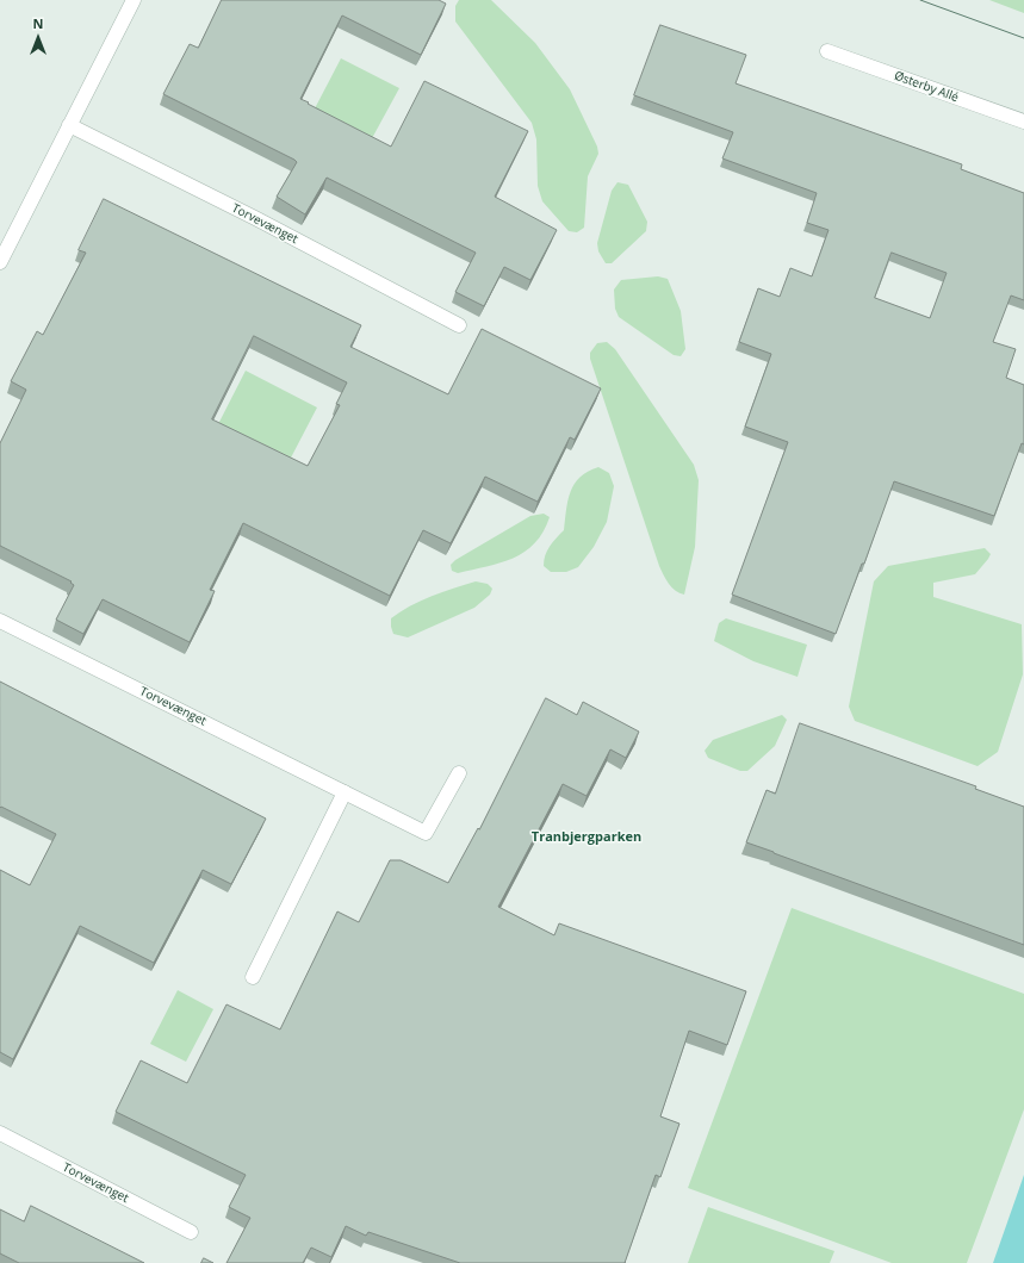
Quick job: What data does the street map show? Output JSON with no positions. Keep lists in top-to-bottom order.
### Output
{
  "streets": {
    "street": ["Østerby Allé", "Torvevænget"]
  },
  "districts": ["Tranbjergparken"],
  "north": "top"
}
